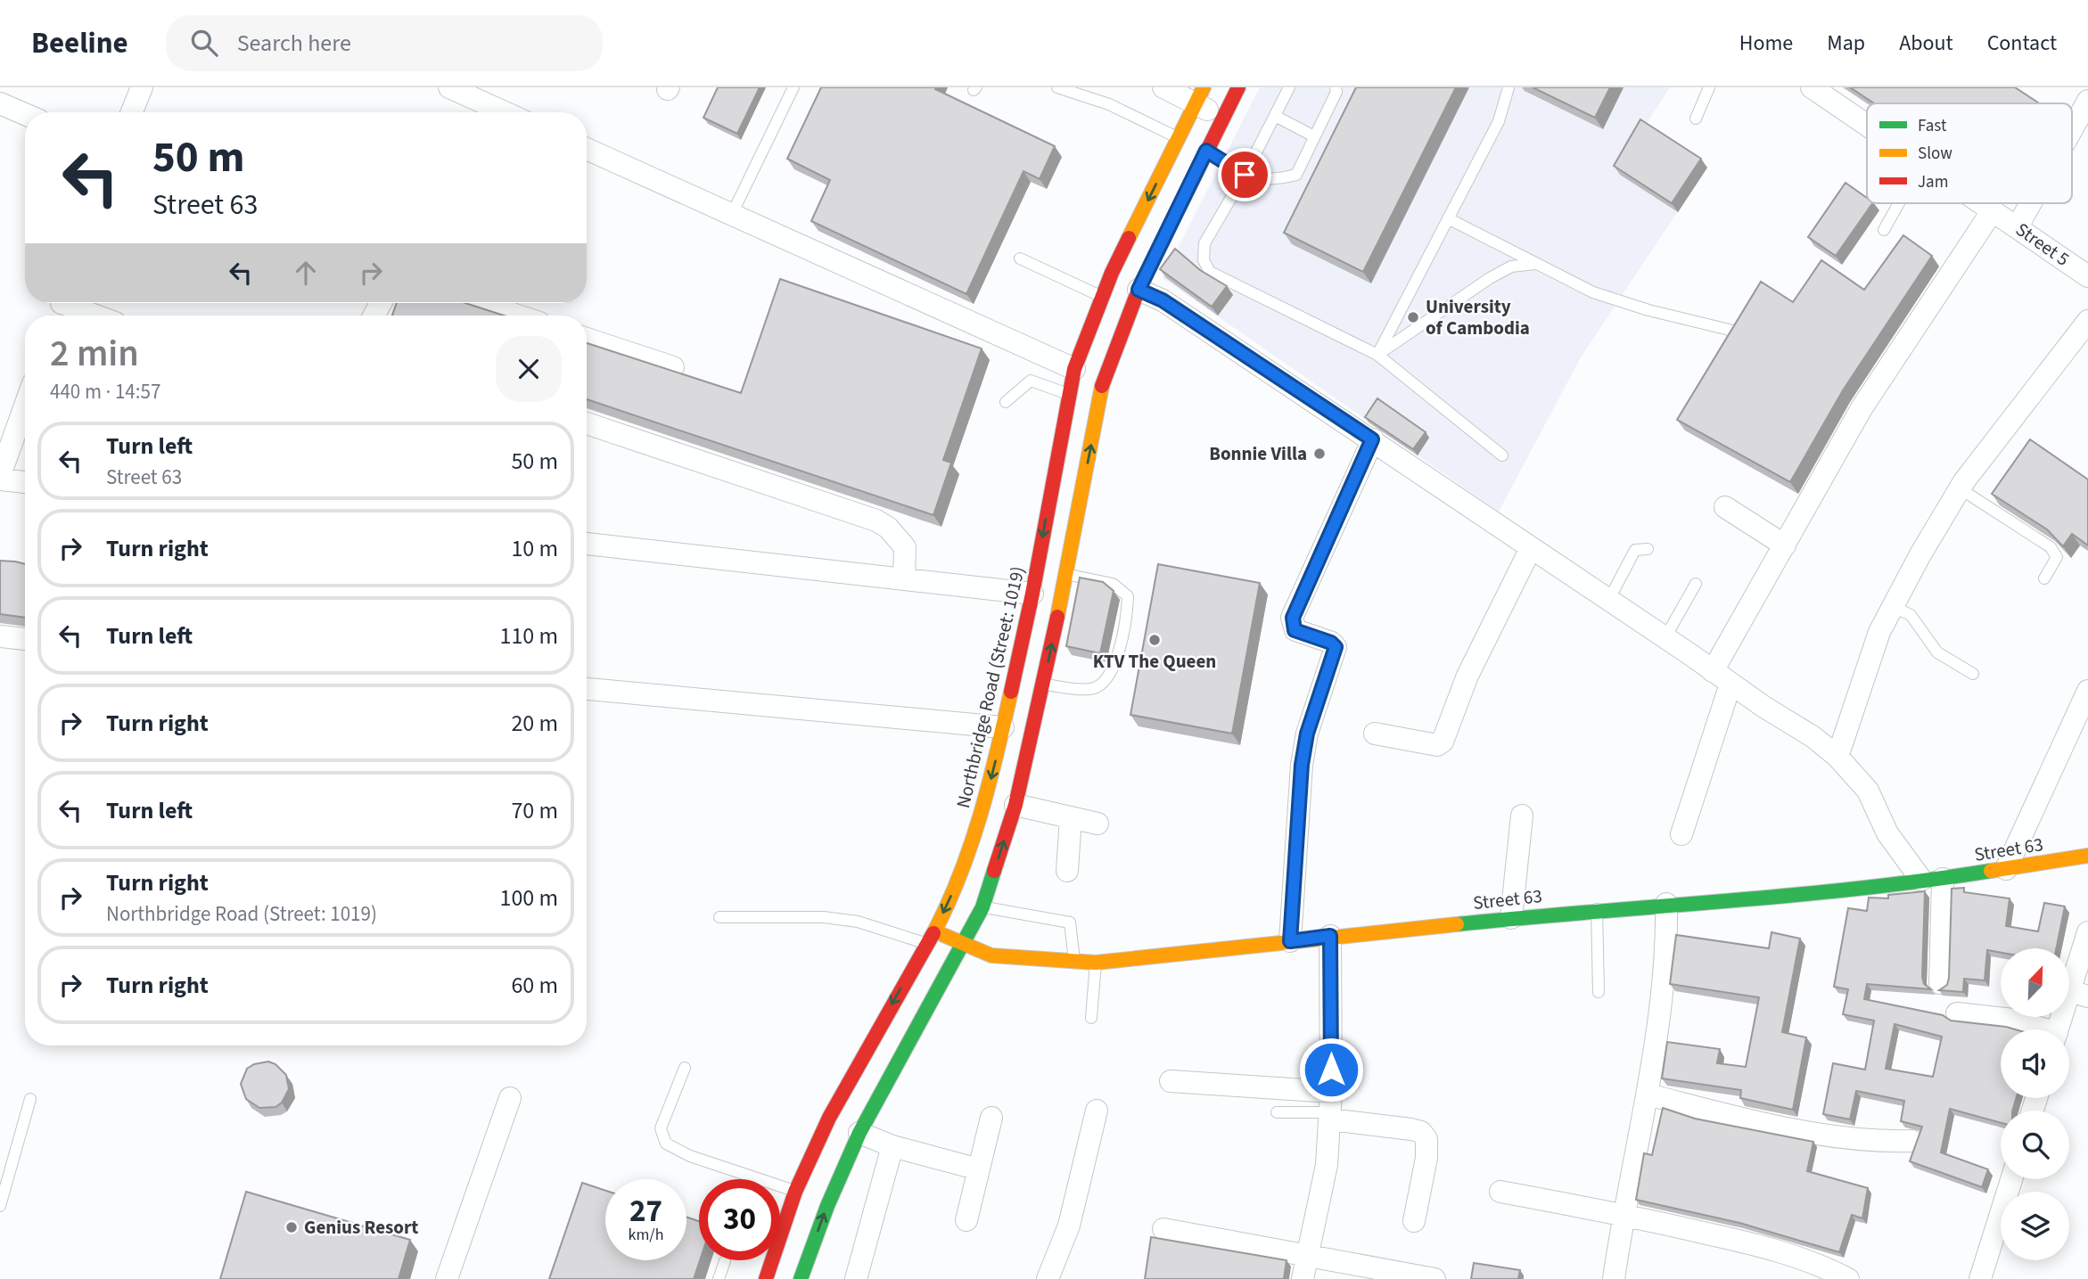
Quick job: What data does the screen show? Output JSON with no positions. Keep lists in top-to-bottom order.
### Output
{
  "streets": {
    "main road": ["Northbridge Road (Street: 1019)", "Street 63"],
    "street": ["Street 5"]
  },
  "crossings": [
    ["Northbridge Road (Street: 1019)", "Street 63"]
  ],
  "places": [
    "University of Cambodia",
    "Bonnie Villa",
    "KTV The Queen",
    "Genius Resort"
  ],
  "legend": ["Fast", "Slow", "Jam"],
  "north": "top right",
  "page": {
    "header": "Beeline",
    "search": "Search here",
    "nav": [
      "Home",
      "Map",
      "About",
      "Contact"
    ],
    "turn": ["50 m", "Street 63"],
    "heading": ["2 min", "440 m · 14:57"],
    "list": [
      {
        "name": "Turn left",
        "note": "Street 63",
        "value": "50 m"
      },
      {
        "name": "Turn right",
        "value": "10 m"
      },
      {
        "name": "Turn left",
        "value": "110 m"
      },
      {
        "name": "Turn right",
        "value": "20 m"
      },
      {
        "name": "Turn left",
        "value": "70 m"
      },
      {
        "name": "Turn right",
        "note": "Northbridge Road (Street: 1019)",
        "value": "100 m"
      },
      {
        "name": "Turn right",
        "value": "60 m"
      }
    ],
    "speed": "27 km/h",
    "limit": "30"
  }
}
